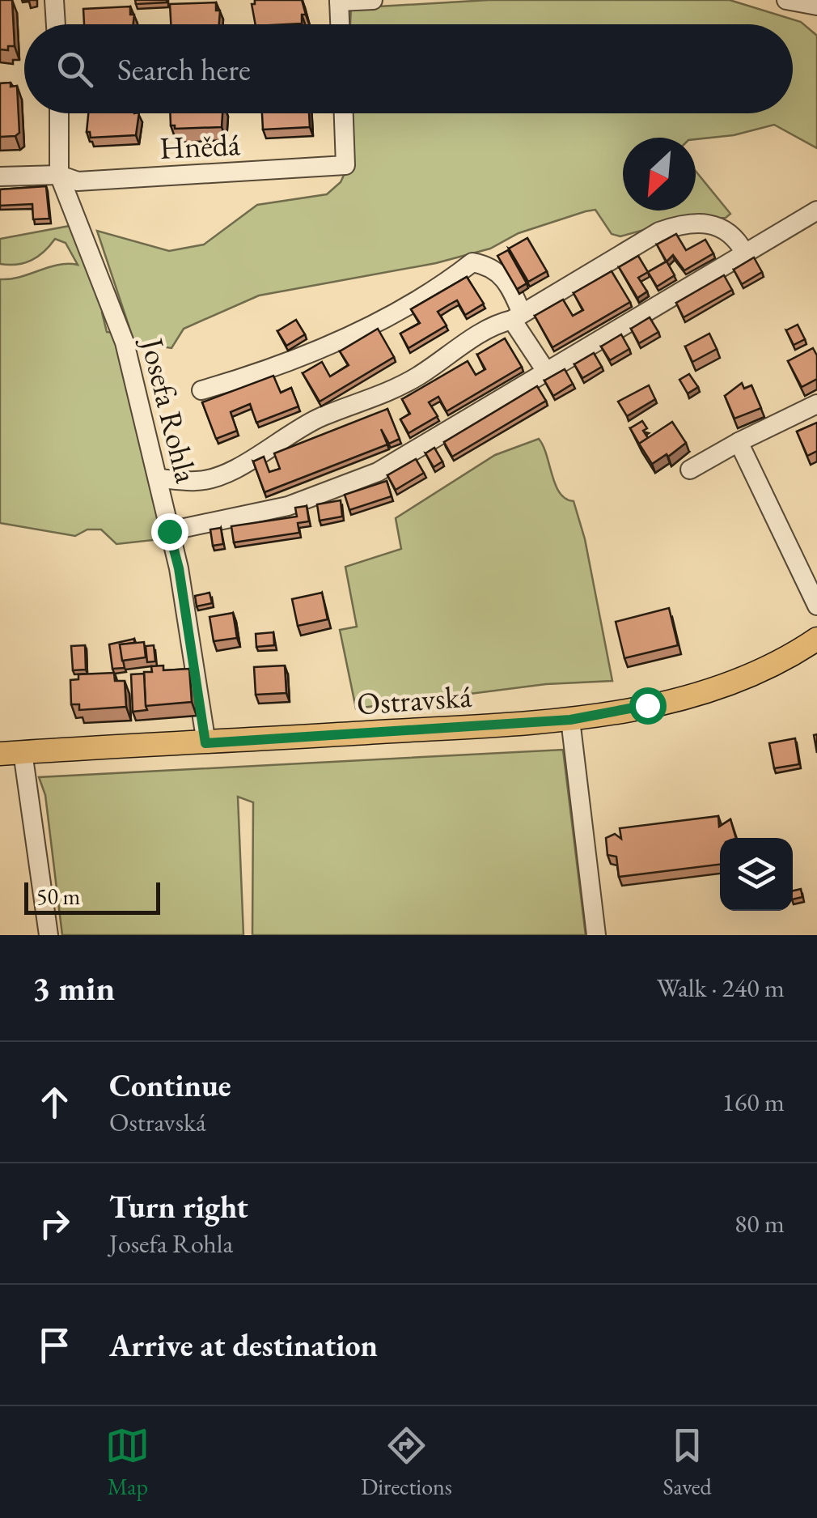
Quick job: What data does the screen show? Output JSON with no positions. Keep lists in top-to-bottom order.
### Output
{
  "streets": {
    "main road": ["Ostravská"],
    "street": ["Hnědá", "Josefa Rohla"]
  },
  "crossings": [
    ["Hnědá", "Josefa Rohla"],
    ["Josefa Rohla", "Ostravská"]
  ],
  "scale_bar": "50 m",
  "north": "bottom left",
  "page": {
    "search": "Search here",
    "scale": "50 m",
    "heading": ["3 min", "Walk · 240 m"],
    "list": [
      ["Continue", "Ostravská", "160 m"],
      ["Turn right", "Josefa Rohla", "80 m"],
      "Arrive at destination"
    ],
    "nav": ["Map", "Directions", "Saved"]
  }
}
